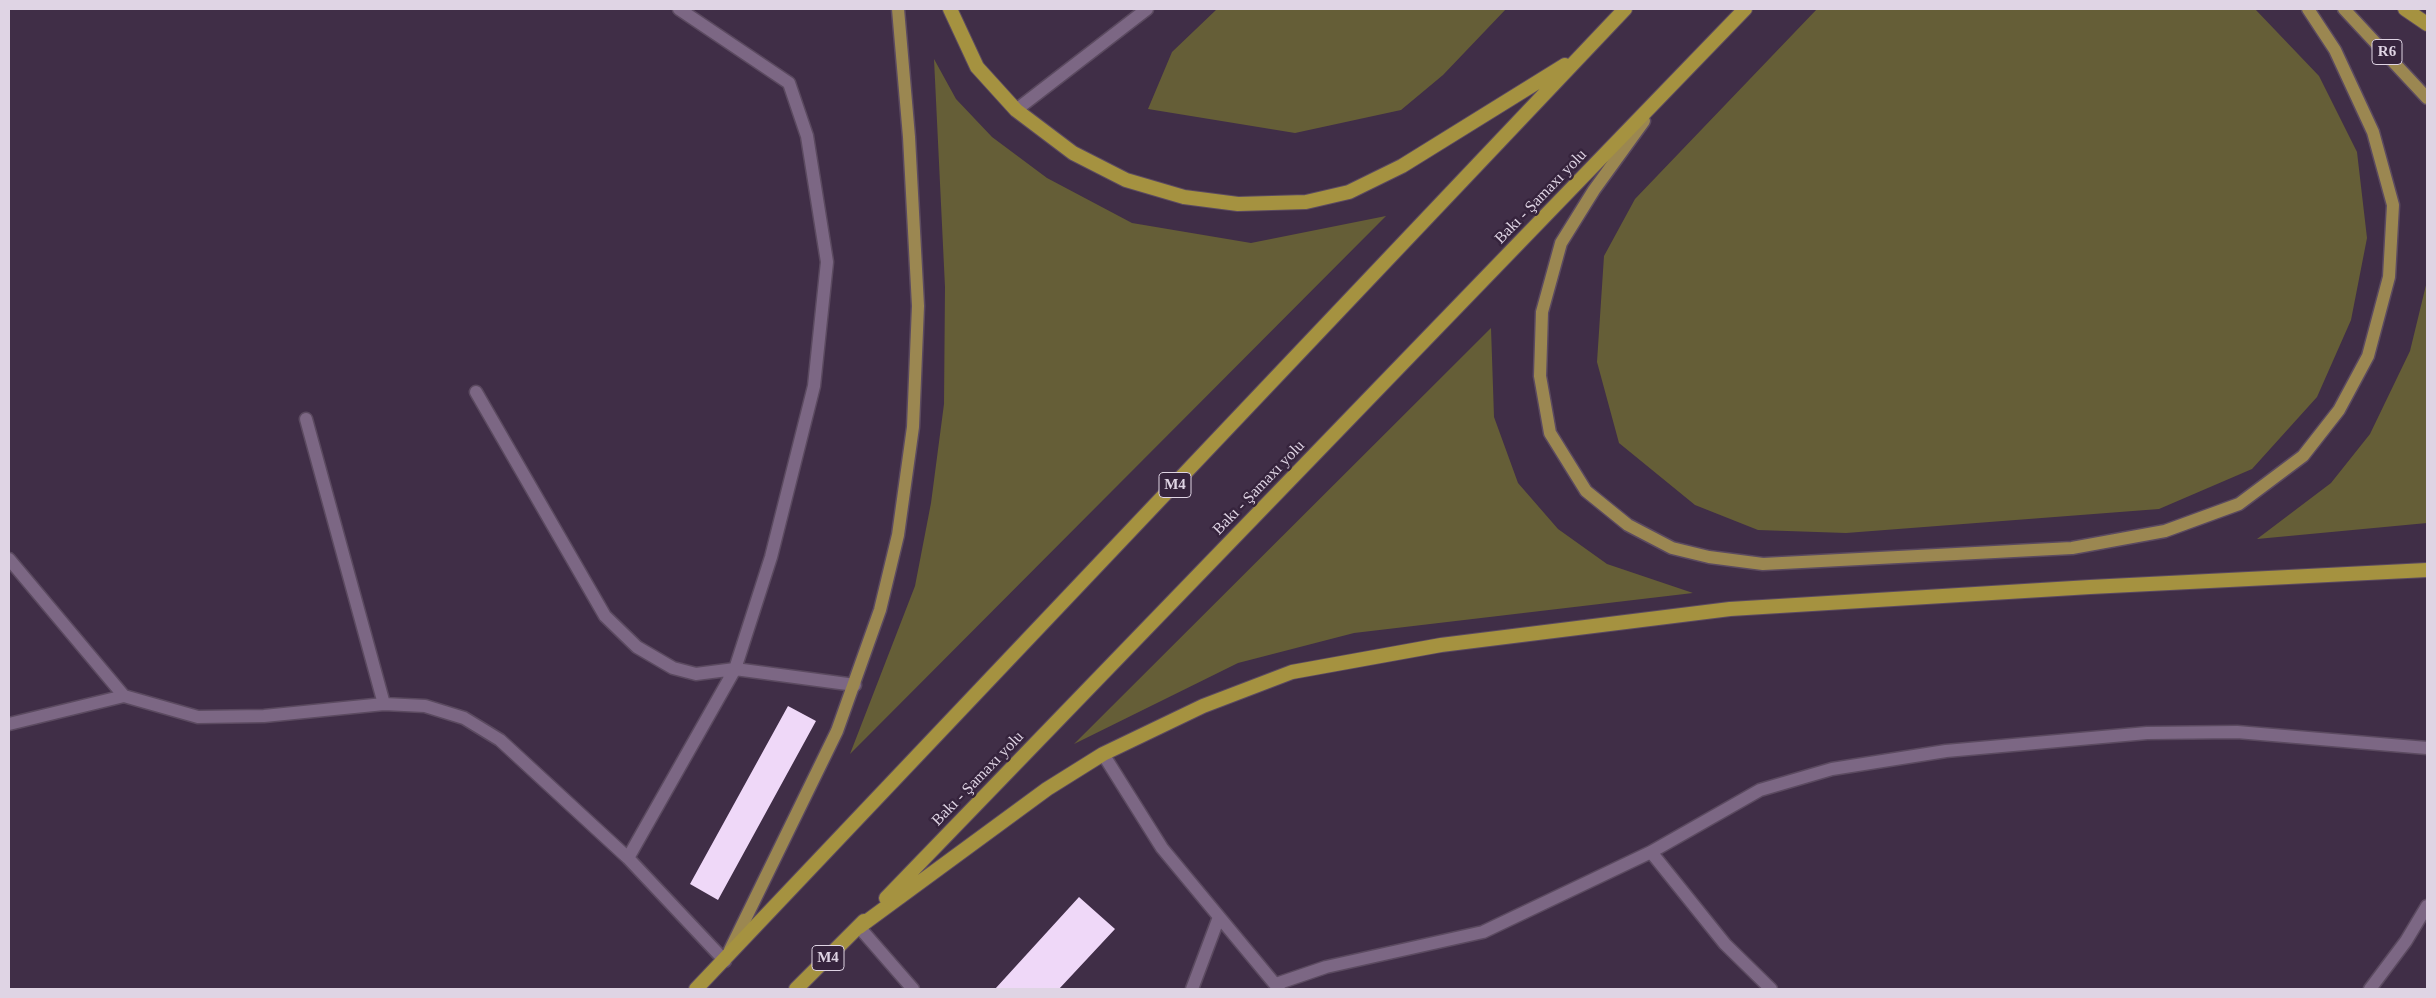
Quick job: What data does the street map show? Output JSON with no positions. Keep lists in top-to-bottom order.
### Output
{
  "streets": {
    "highway": ["Bakı - Şamaxı yolu", "M4"],
    "main road": ["R6"]
  }
}
